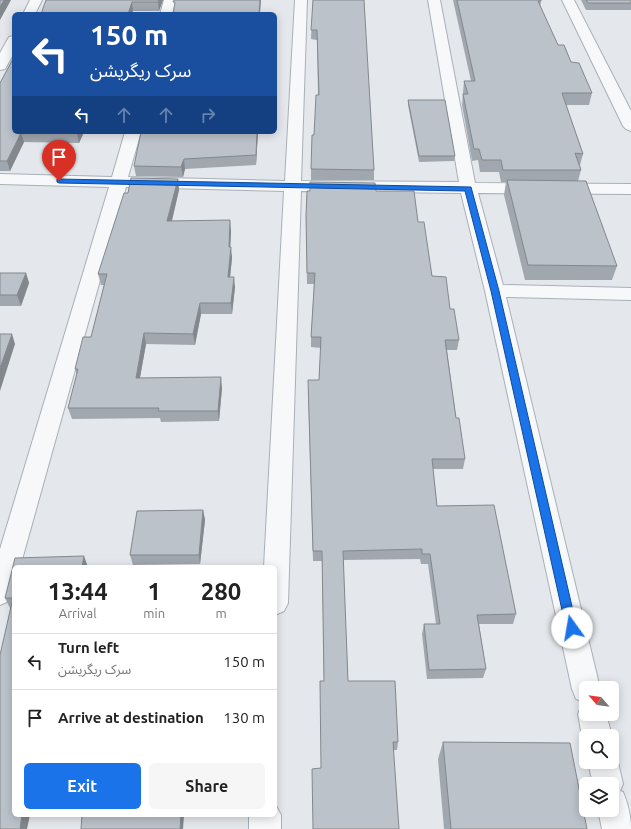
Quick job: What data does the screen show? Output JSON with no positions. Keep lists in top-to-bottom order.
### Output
{
  "north": "top left",
  "page": {
    "turn": ["150 m", "سرک ریگریشن"],
    "eta": [
      "13:44",
      "Arrival",
      "1",
      "min",
      "280",
      "m"
    ],
    "list": [
      {
        "name": "Turn left",
        "note": "سرک ریگریشن",
        "value": "150 m"
      },
      {
        "name": "Arrive at destination",
        "value": "130 m"
      }
    ],
    "buttons": ["Exit", "Share"]
  }
}
